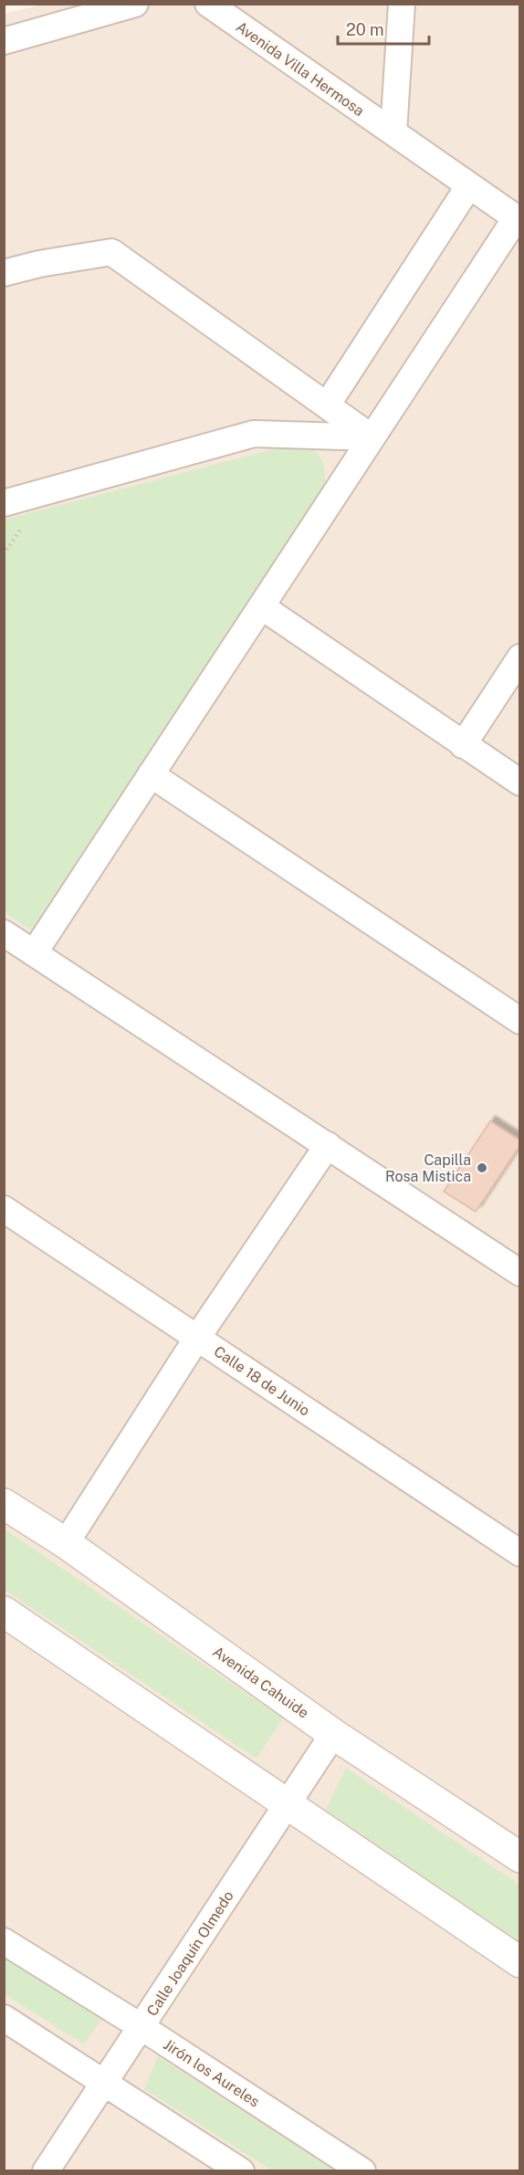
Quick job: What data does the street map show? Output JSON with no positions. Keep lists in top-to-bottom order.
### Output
{
  "streets": {
    "main road": ["Avenida Cahuide"],
    "street": [
      "Avenida Villa Hermosa",
      "Calle 18 de Junio",
      "Calle Joaquín Olmedo",
      "Jirón los Aureles"
    ]
  },
  "crossings": [
    ["Avenida Cahuide", "Calle Joaquín Olmedo"],
    ["Calle Joaquín Olmedo", "Jirón los Aureles"]
  ],
  "places": ["Capilla Rosa Mistica"],
  "scale_bar": "20 m"
}
